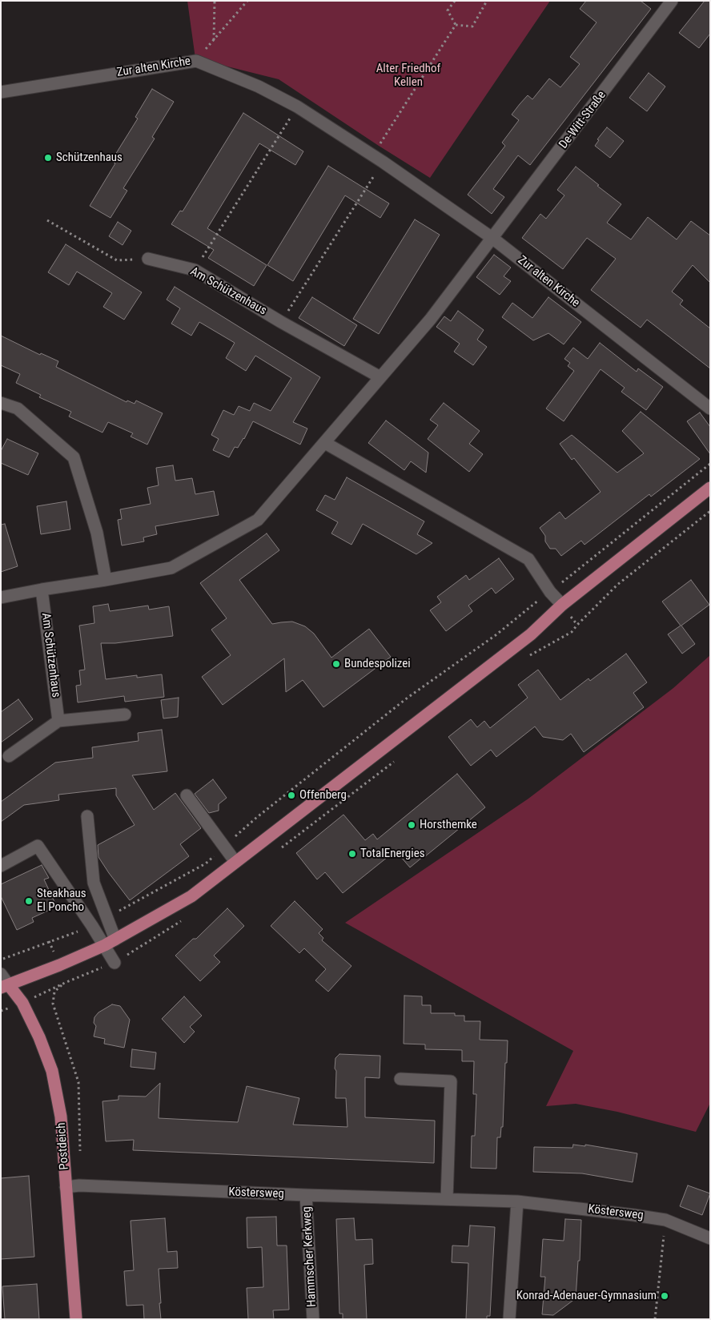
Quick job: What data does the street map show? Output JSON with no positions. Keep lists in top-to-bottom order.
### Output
{
  "streets": {
    "main road": ["Postdeich"],
    "street": [
      "Zur alten Kirche",
      "De-Witt-Straße",
      "Am Schützenhaus",
      "Köstersweg",
      "Hammscher Kerkweg"
    ]
  },
  "crossings": [
    ["Zur alten Kirche", "De-Witt-Straße"],
    ["Postdeich", "Köstersweg"],
    ["Köstersweg", "Hammscher Kerkweg"]
  ],
  "parks": ["Alter Friedhof Kellen"],
  "places": [
    "Schützenhaus",
    "Bundespolizei",
    "Offenberg",
    "Horsthemke",
    "TotalEnergies",
    "Steakhaus El Poncho",
    "Konrad-Adenauer-Gymnasium"
  ]
}
